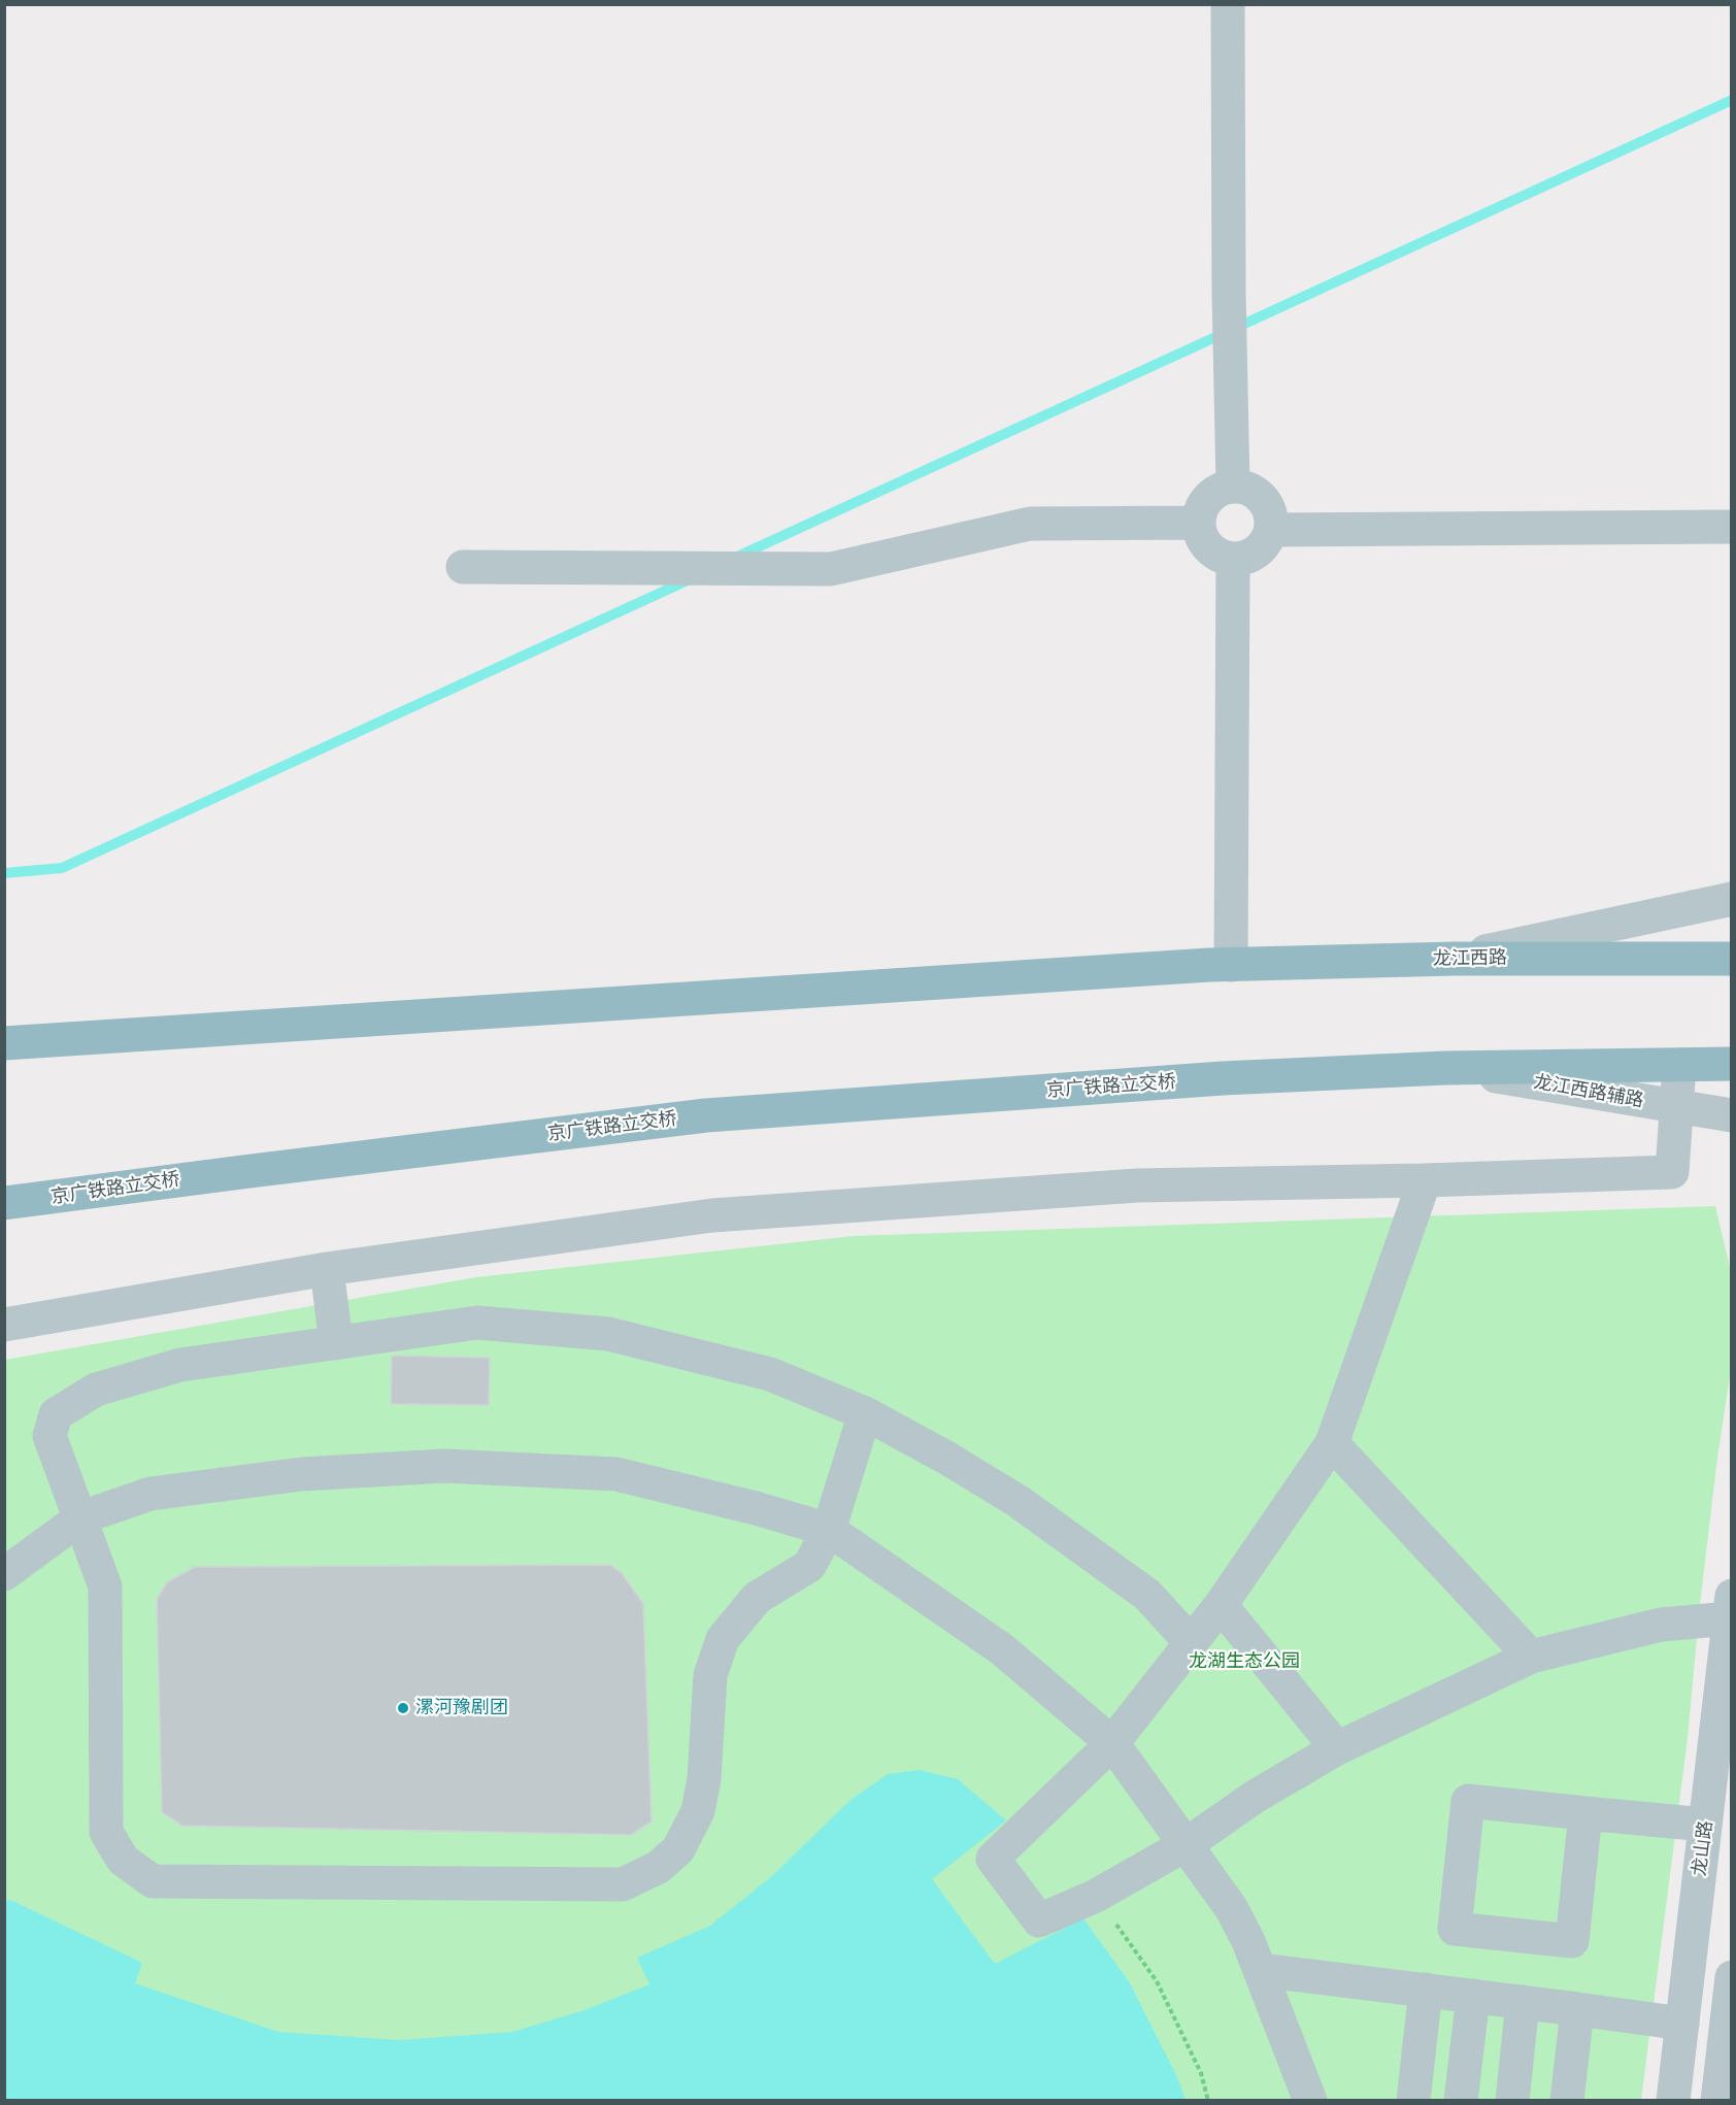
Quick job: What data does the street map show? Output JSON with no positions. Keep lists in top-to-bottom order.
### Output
{
  "streets": {
    "highway": ["龙江西路", "京广铁路立交桥"],
    "street": ["龙江西路辅路", "龙山路"]
  },
  "crossings": [
    ["京广铁路立交桥", "龙江西路辅路"]
  ],
  "parks": ["龙湖生态公园"],
  "places": ["漯河豫剧团"]
}
